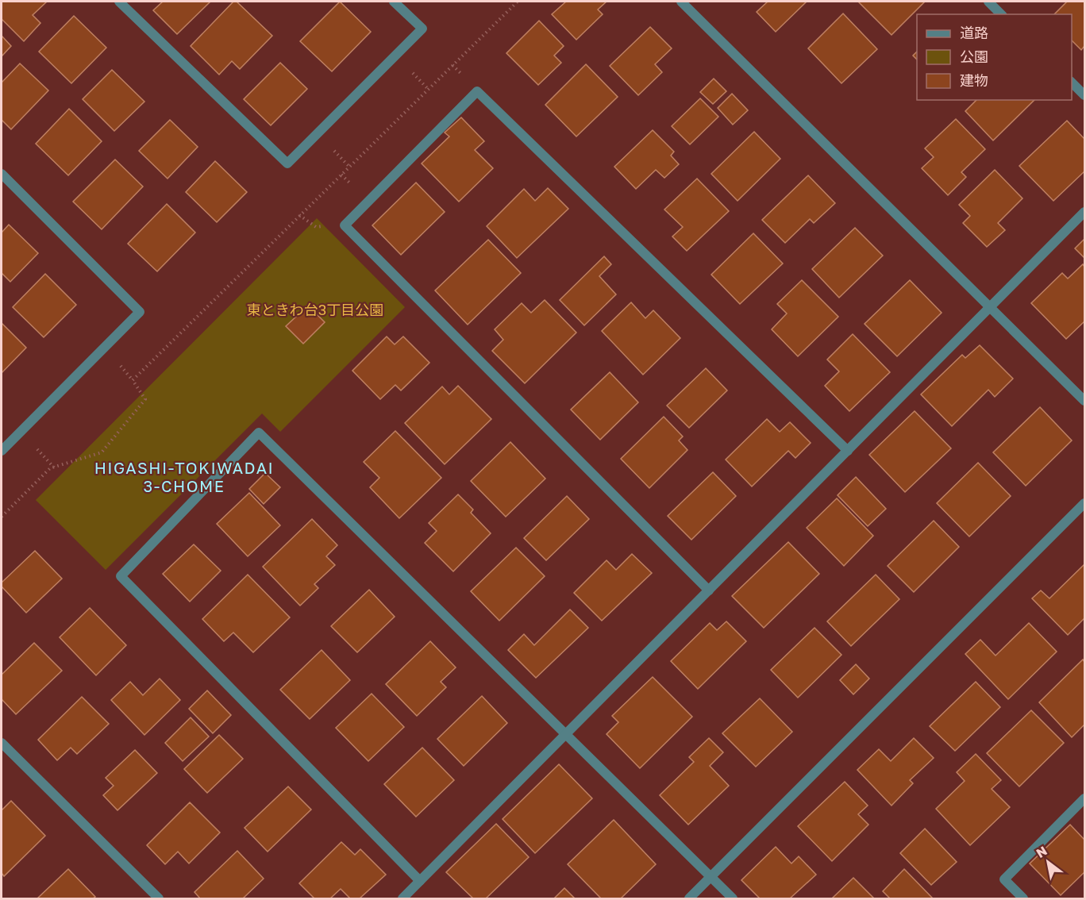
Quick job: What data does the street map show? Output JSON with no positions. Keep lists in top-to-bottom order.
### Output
{
  "districts": ["HIGASHI-TOKIWADAI 3-CHOME"],
  "parks": ["東ときわ台3丁目公園"],
  "legend": ["道路", "公園", "建物"],
  "north": "top left"
}
